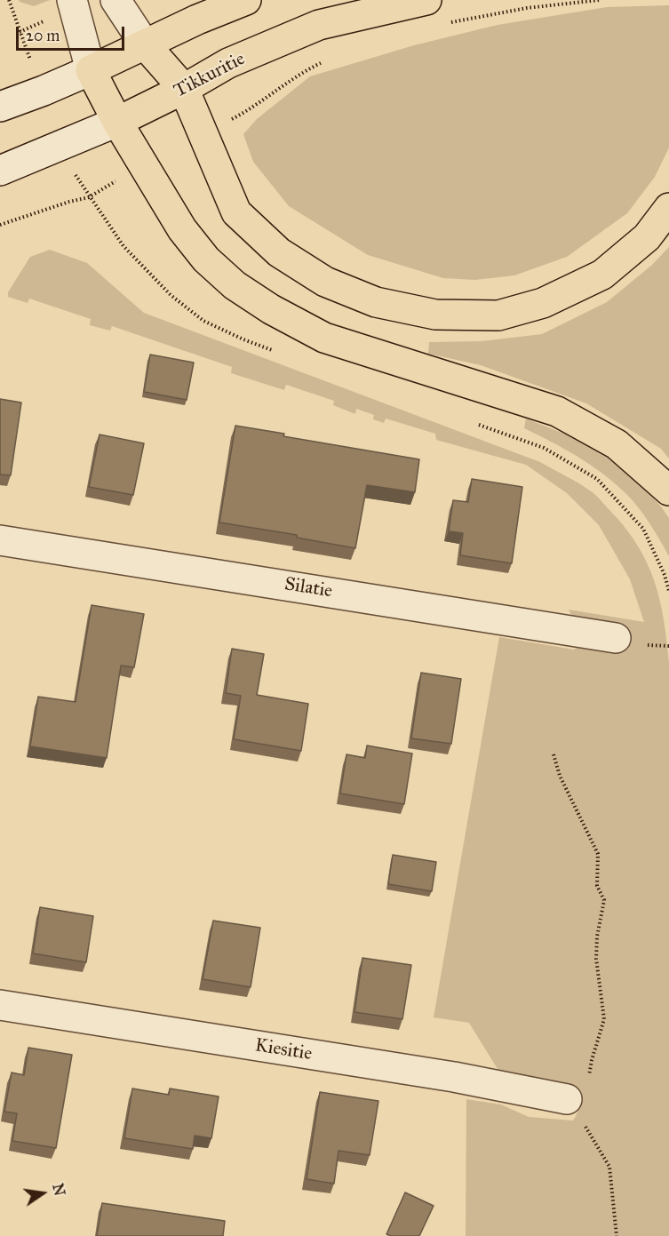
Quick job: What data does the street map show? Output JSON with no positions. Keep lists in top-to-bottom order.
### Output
{
  "streets": {
    "main road": ["Tikkuritie"],
    "street": ["Silatie", "Kiesitie"]
  },
  "scale_bar": "20 m",
  "north": "right"
}
